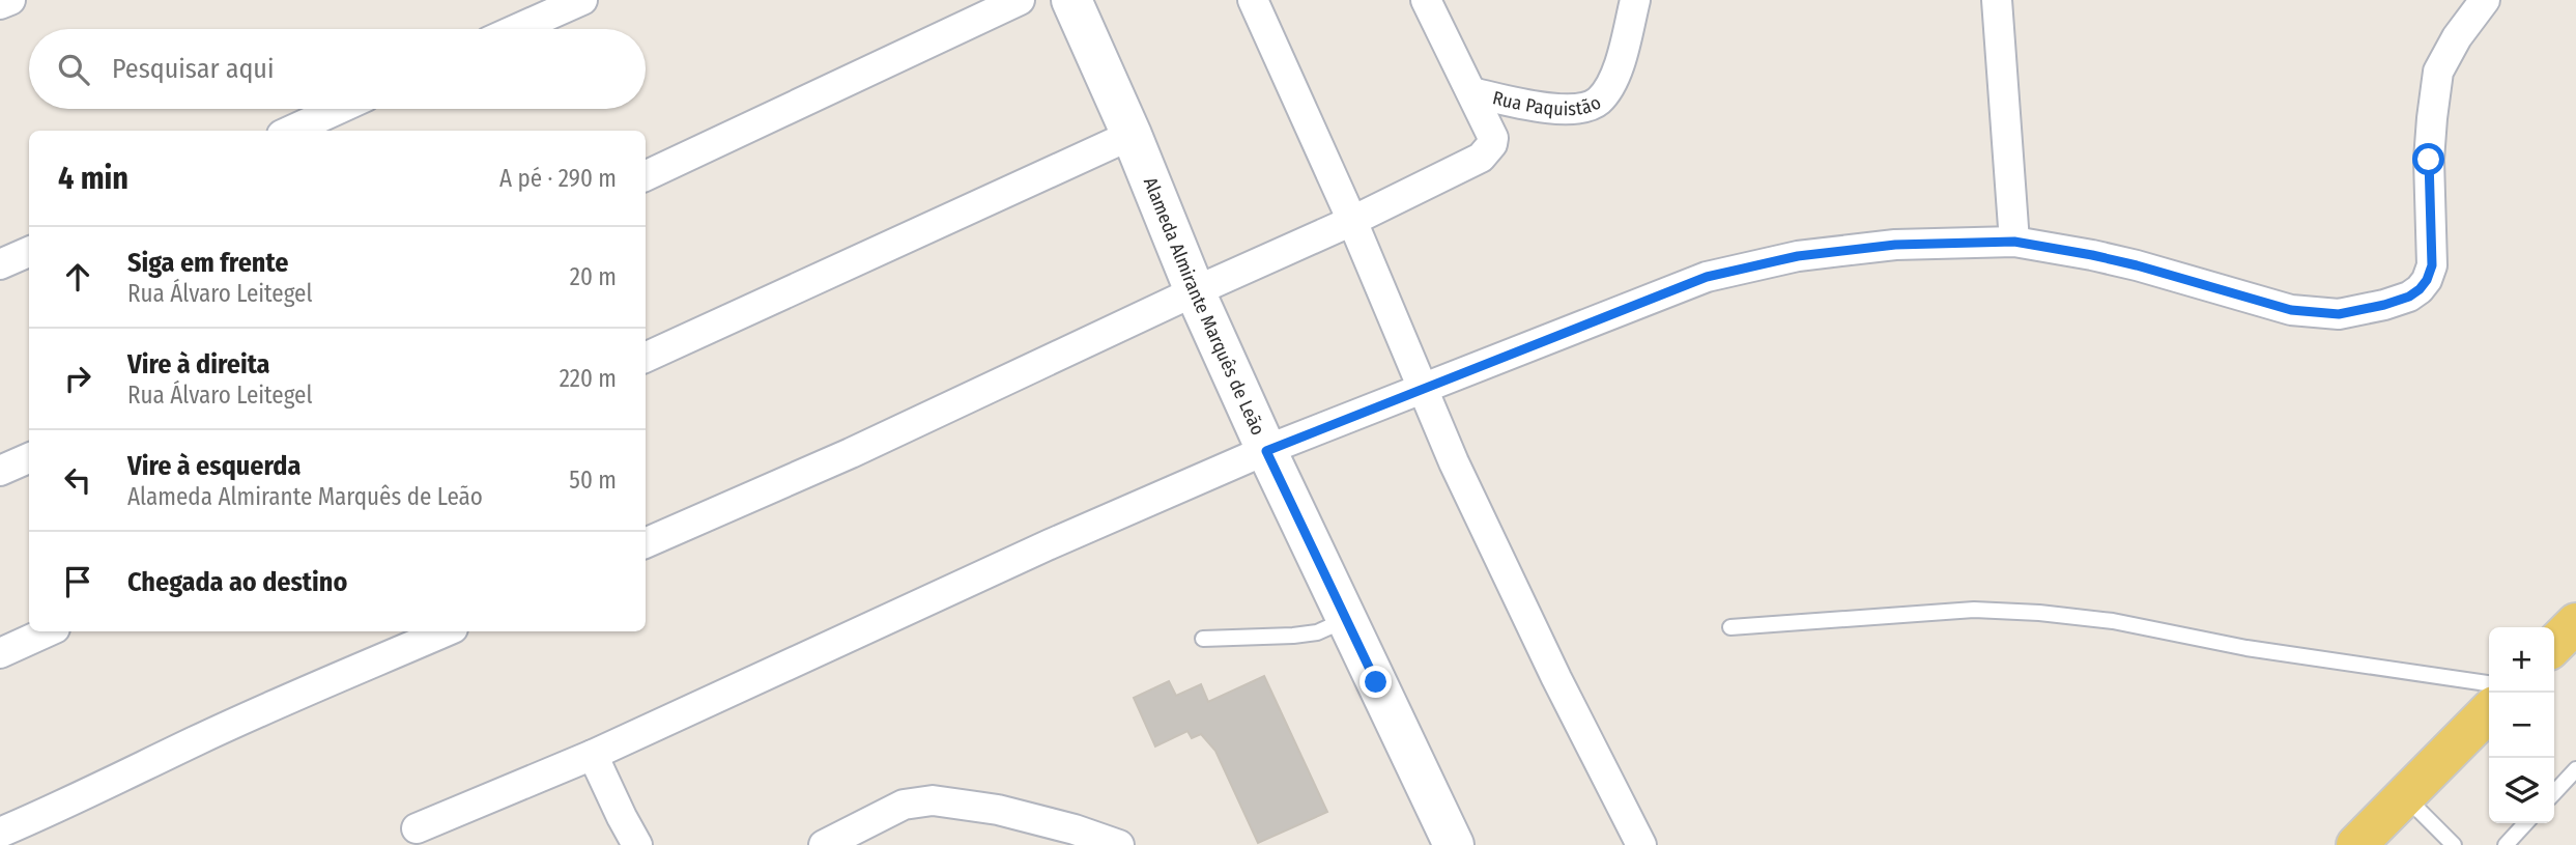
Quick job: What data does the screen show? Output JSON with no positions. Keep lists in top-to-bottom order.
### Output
{
  "streets": {
    "main road": ["Alameda Almirante Marquês de Leão"],
    "street": ["Rua Paquistão"]
  },
  "page": {
    "search": "Pesquisar aqui",
    "heading": ["4 min", "A pé · 290 m"],
    "list": [
      ["Siga em frente", "Rua Álvaro Leitegel", "20 m"],
      ["Vire à direita", "Rua Álvaro Leitegel", "220 m"],
      ["Vire à esquerda", "Alameda Almirante Marquês de Leão", "50 m"],
      "Chegada ao destino"
    ],
    "map_buttons": ["+", "−"]
  }
}
